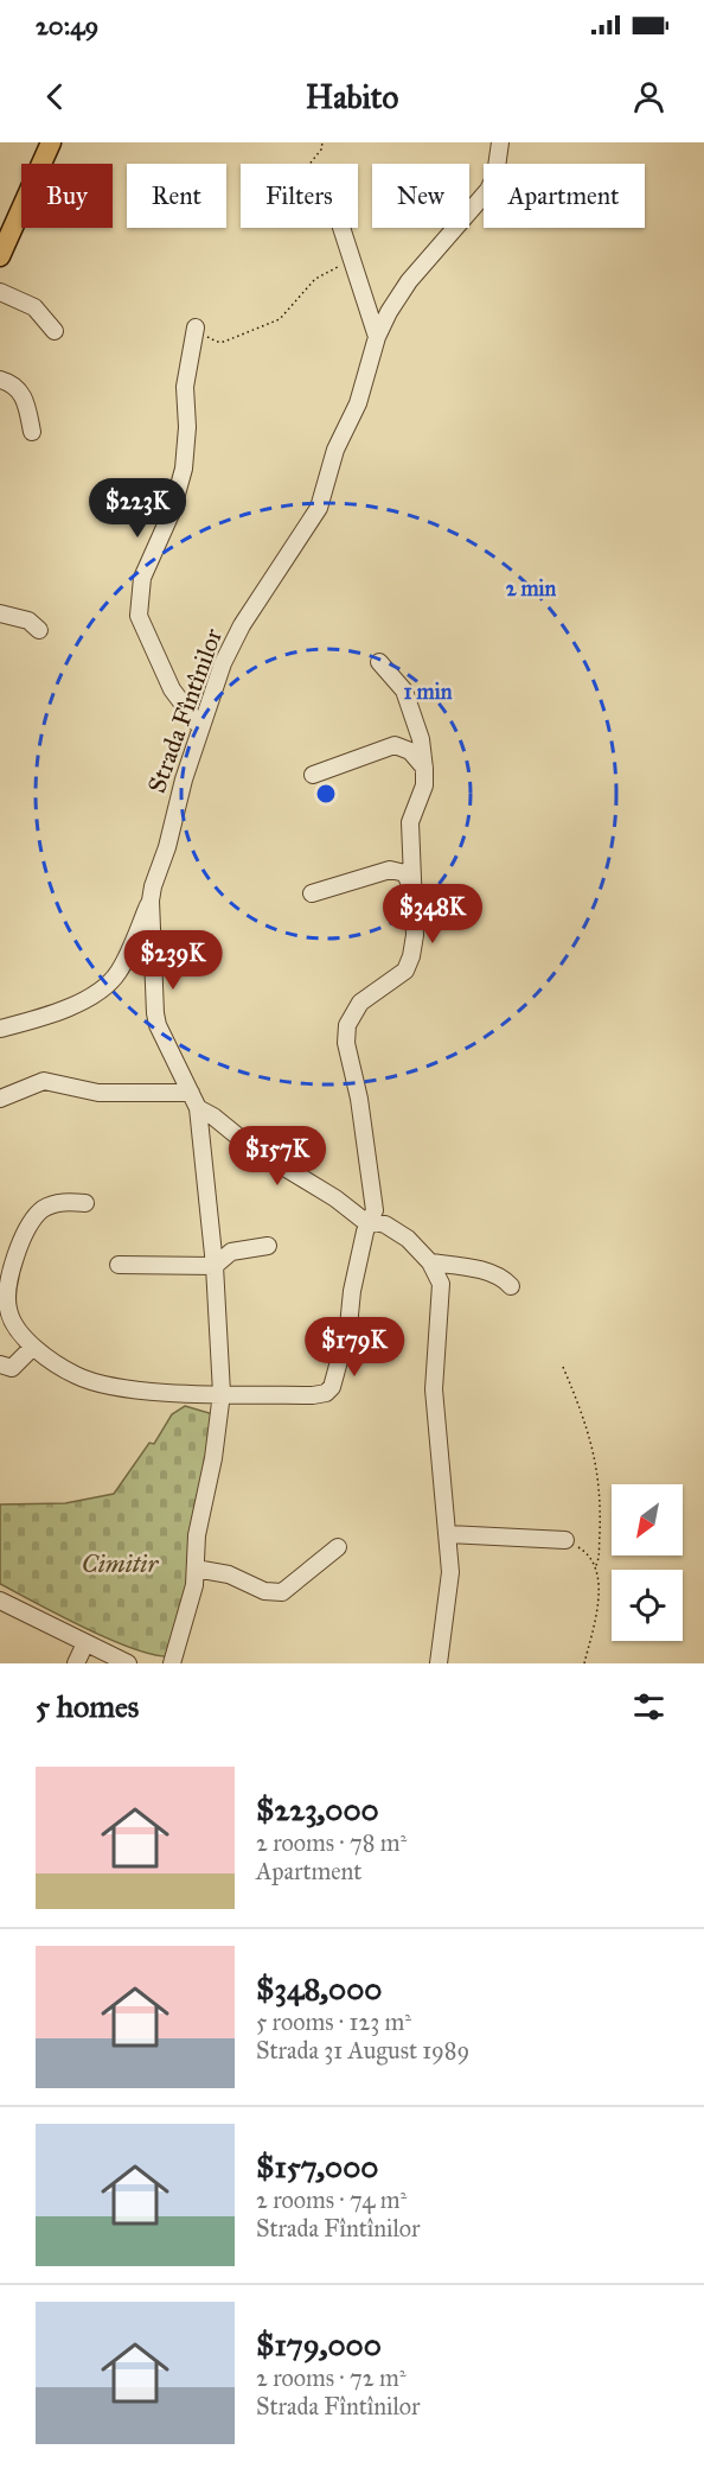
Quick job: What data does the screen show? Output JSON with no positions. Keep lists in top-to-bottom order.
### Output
{
  "streets": {
    "street": ["Strada Fîntînilor"]
  },
  "parks": ["Cimitir"],
  "north": "bottom left",
  "page": {
    "status": "20:49",
    "header": "Habito",
    "chip": [
      "Buy",
      "Rent",
      "Filters",
      "New",
      "Apartment"
    ],
    "price": [
      "$223K",
      "$348K",
      "$239K",
      "$157K",
      "$179K"
    ],
    "heading": "5 homes",
    "list": [
      {
        "name": "$223,000",
        "note": "2 rooms · 78 m² · Apartment"
      },
      {
        "name": "$348,000",
        "note": "5 rooms · 123 m² · Strada 31 August 1989"
      },
      {
        "name": "$157,000",
        "note": "2 rooms · 74 m² · Strada Fîntînilor"
      },
      {
        "name": "$179,000",
        "note": "2 rooms · 72 m² · Strada Fîntînilor"
      }
    ]
  },
  "rings": ["2 min", "1 min"]
}
